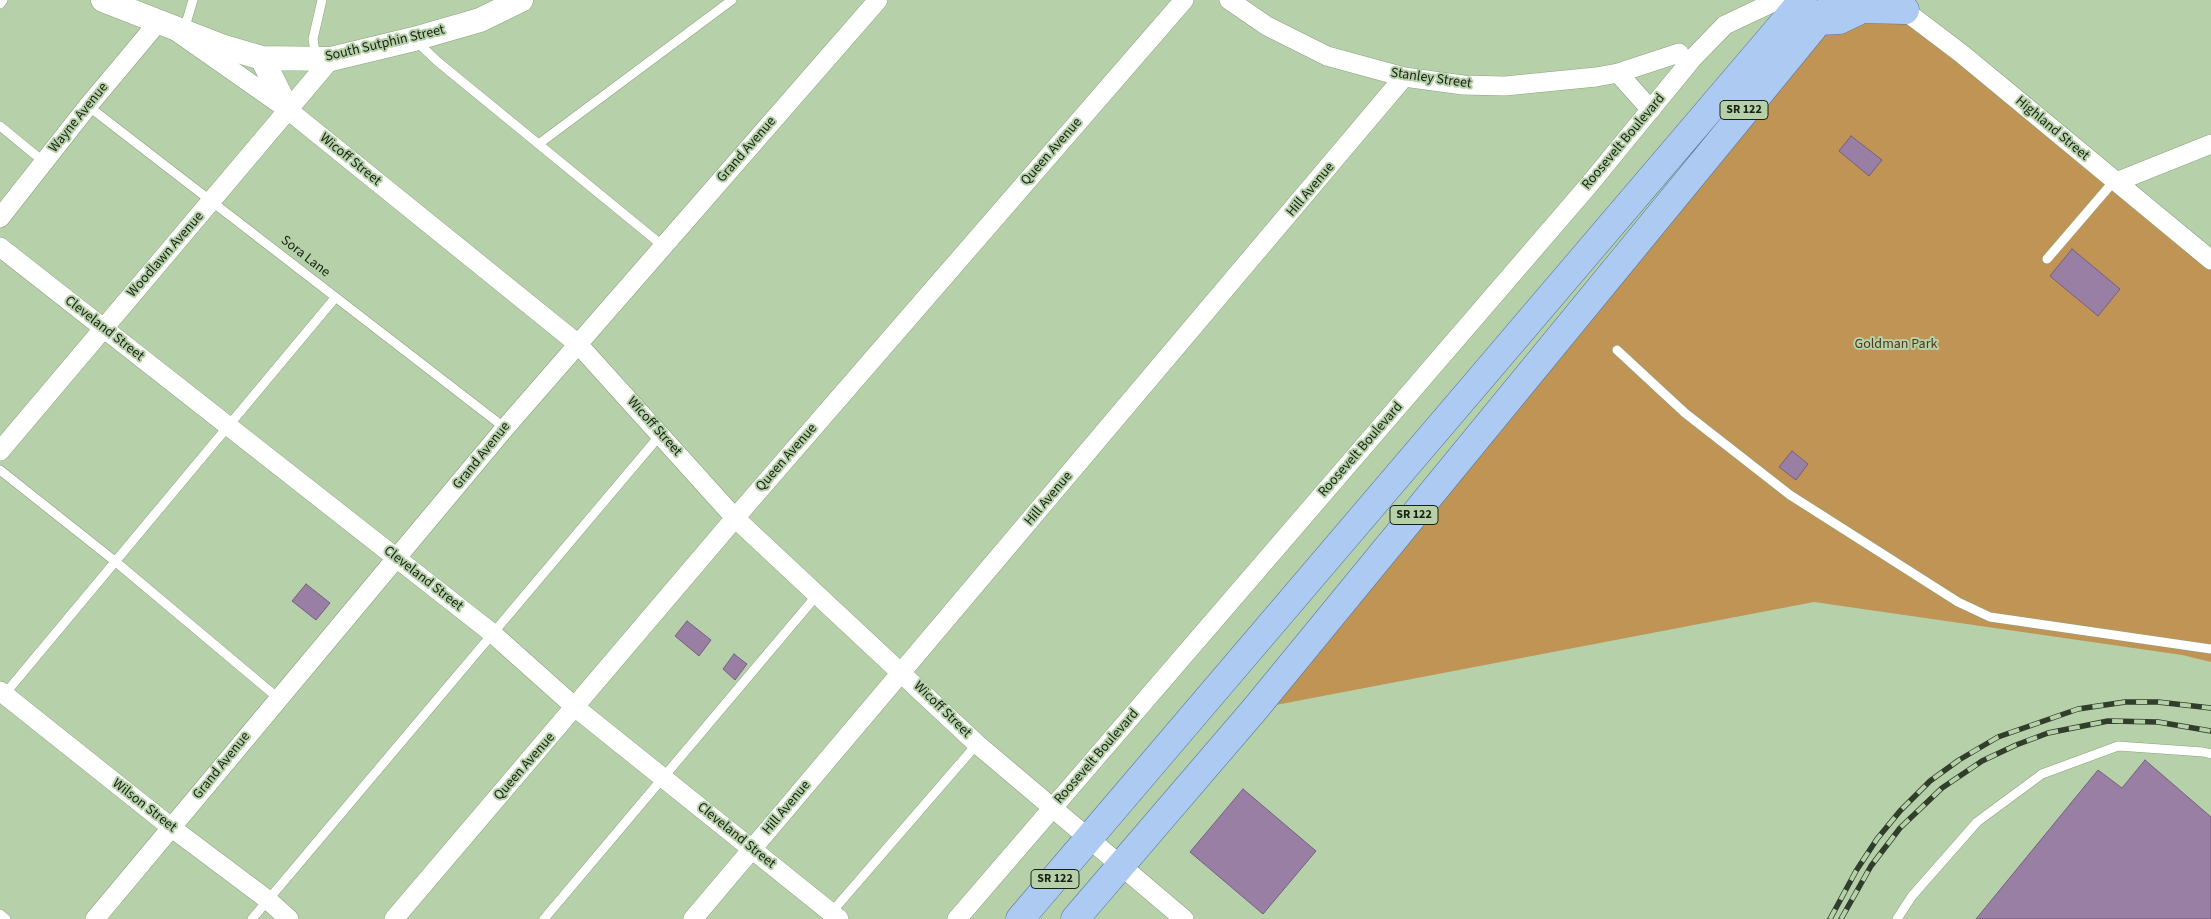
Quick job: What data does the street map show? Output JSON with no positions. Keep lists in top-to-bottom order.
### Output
{
  "streets": {
    "main road": ["SR 122"],
    "street": [
      "South Sutphin Street",
      "Stanley Street",
      "Wayne Avenue",
      "Highland Street",
      "Roosevelt Boulevard",
      "Grand Avenue",
      "Queen Avenue",
      "Wicoff Street",
      "Hill Avenue",
      "Woodlawn Avenue",
      "Cleveland Street",
      "Wilson Street"
    ],
    "lane": ["Sora Lane"]
  },
  "crossings": [
    ["South Sutphin Street", "Wayne Avenue"],
    ["South Sutphin Street", "Wicoff Street"],
    ["South Sutphin Street", "Woodlawn Avenue"],
    ["Stanley Street", "Hill Avenue"],
    ["SR 122", "Wicoff Street"],
    ["Wayne Avenue", "Wicoff Street"],
    ["Wayne Avenue", "Sora Lane"],
    ["Roosevelt Boulevard", "Wicoff Street"],
    ["Grand Avenue", "Wicoff Street"],
    ["Grand Avenue", "Sora Lane"],
    ["Grand Avenue", "Cleveland Street"],
    ["Grand Avenue", "Wilson Street"],
    ["Queen Avenue", "Wicoff Street"],
    ["Queen Avenue", "Cleveland Street"],
    ["Wicoff Street", "Hill Avenue"],
    ["Wicoff Street", "Woodlawn Avenue"],
    ["Hill Avenue", "Cleveland Street"],
    ["Woodlawn Avenue", "Sora Lane"],
    ["Woodlawn Avenue", "Cleveland Street"]
  ],
  "parks": ["Goldman Park"]
}
